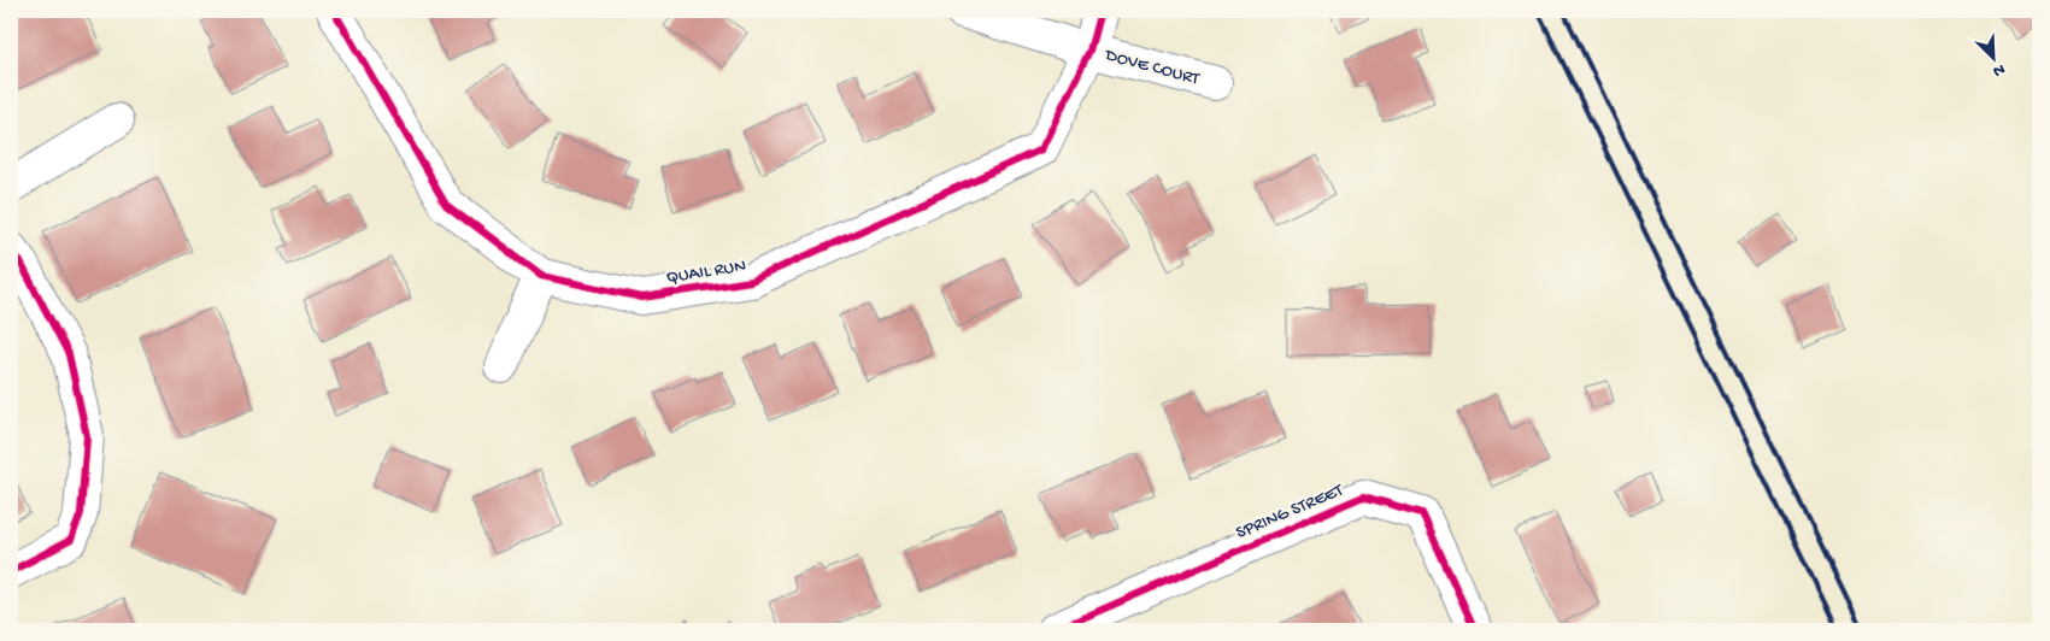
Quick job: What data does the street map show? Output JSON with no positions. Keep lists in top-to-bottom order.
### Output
{
  "streets": {
    "street": ["DOVE COURT", "QUAIL RUN", "SPRING STREET"]
  },
  "crossings": [
    ["DOVE COURT", "QUAIL RUN"]
  ],
  "north": "bottom right"
}
